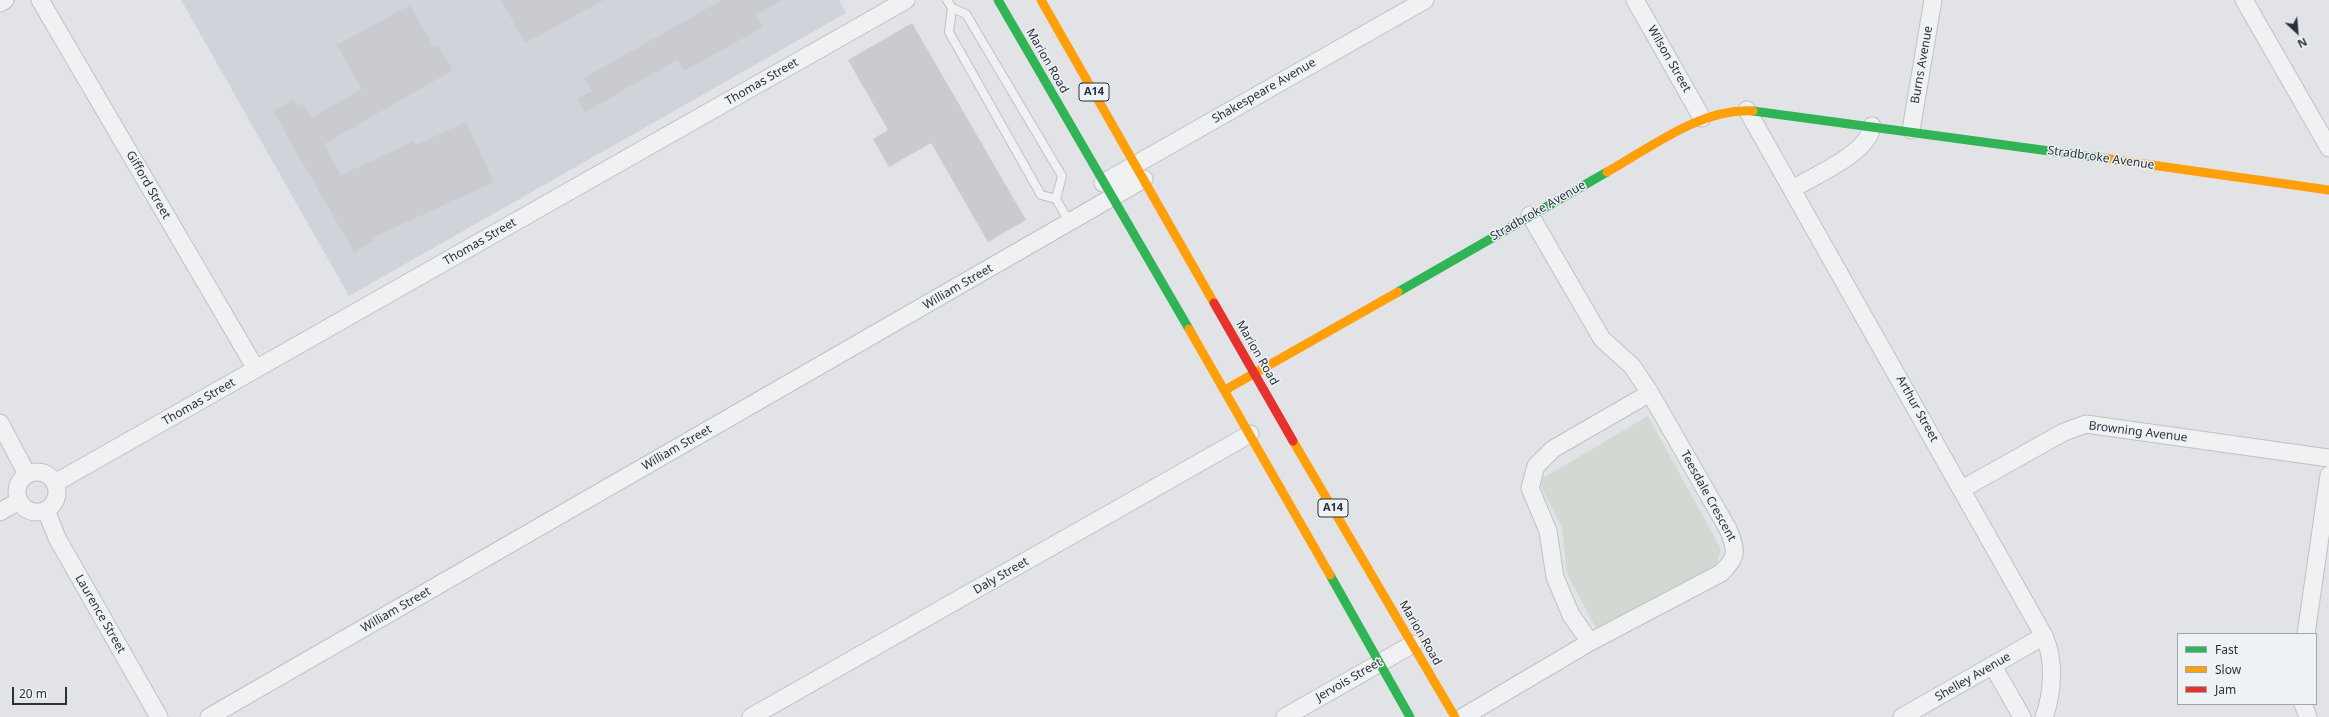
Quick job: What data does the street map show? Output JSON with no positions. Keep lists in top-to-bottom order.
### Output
{
  "streets": {
    "main road": ["Marion Road", "A14", "Stradbroke Avenue"],
    "street": [
      "Wilson Street",
      "Burns Avenue",
      "Thomas Street",
      "Shakespeare Avenue",
      "Gifford Street",
      "William Street",
      "Arthur Street",
      "Browning Avenue",
      "Teesdale Crescent",
      "Daly Street",
      "Laurence Street",
      "Shelley Avenue",
      "Jervois Street"
    ]
  },
  "crossings": [
    ["Wilson Street", "Stradbroke Avenue"],
    ["Marion Road", "Shakespeare Avenue"],
    ["Marion Road", "Stradbroke Avenue"],
    ["Marion Road", "William Street"],
    ["Marion Road", "Daly Street"],
    ["Marion Road", "Jervois Street"],
    ["Burns Avenue", "Stradbroke Avenue"],
    ["Thomas Street", "Gifford Street"],
    ["Thomas Street", "Laurence Street"],
    ["Stradbroke Avenue", "Arthur Street"],
    ["Stradbroke Avenue", "Teesdale Crescent"],
    ["Arthur Street", "Browning Avenue"],
    ["Arthur Street", "Shelley Avenue"]
  ],
  "legend": ["Fast", "Slow", "Jam"],
  "scale_bar": "20 m",
  "north": "bottom right"
}
